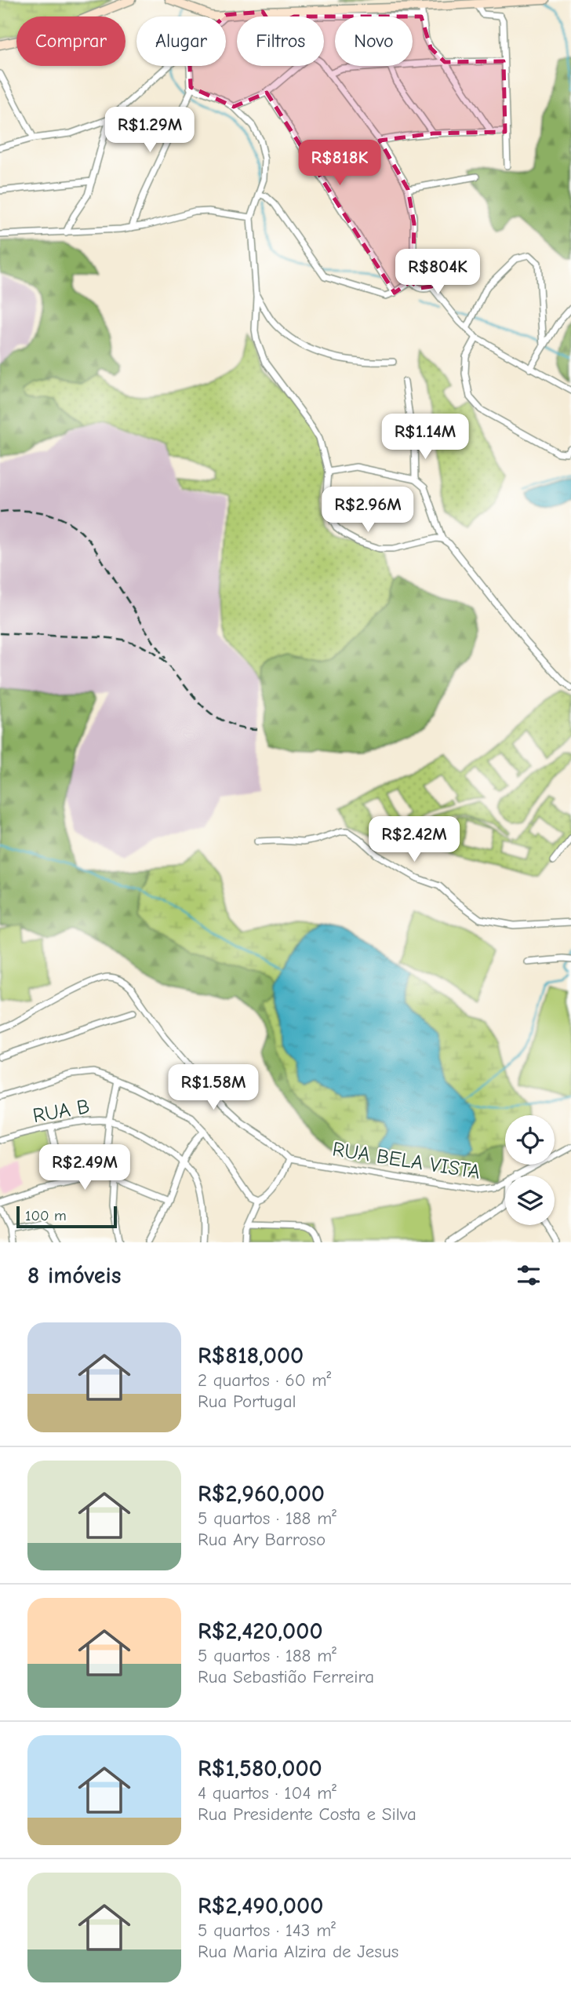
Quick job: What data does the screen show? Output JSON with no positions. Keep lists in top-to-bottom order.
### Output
{
  "streets": {
    "street": ["RUA B", "RUA BELA VISTA"]
  },
  "scale_bar": "100 m",
  "page": {
    "chip": [
      "Comprar",
      "Alugar",
      "Filtros",
      "Novo"
    ],
    "price": [
      "R$1.29M",
      "R$818K",
      "R$804K",
      "R$1.14M",
      "R$2.96M",
      "R$2.42M",
      "R$1.58M",
      "R$2.49M"
    ],
    "scale": "100 m",
    "heading": "8 imóveis",
    "list": [
      {
        "name": "R$818,000",
        "note": "2 quartos · 60 m² · Rua Portugal"
      },
      {
        "name": "R$2,960,000",
        "note": "5 quartos · 188 m² · Rua Ary Barroso"
      },
      {
        "name": "R$2,420,000",
        "note": "5 quartos · 188 m² · Rua Sebastião Ferreira"
      },
      {
        "name": "R$1,580,000",
        "note": "4 quartos · 104 m² · Rua Presidente Costa e Silva"
      },
      {
        "name": "R$2,490,000",
        "note": "5 quartos · 143 m² · Rua Maria Alzira de Jesus"
      }
    ]
  }
}
